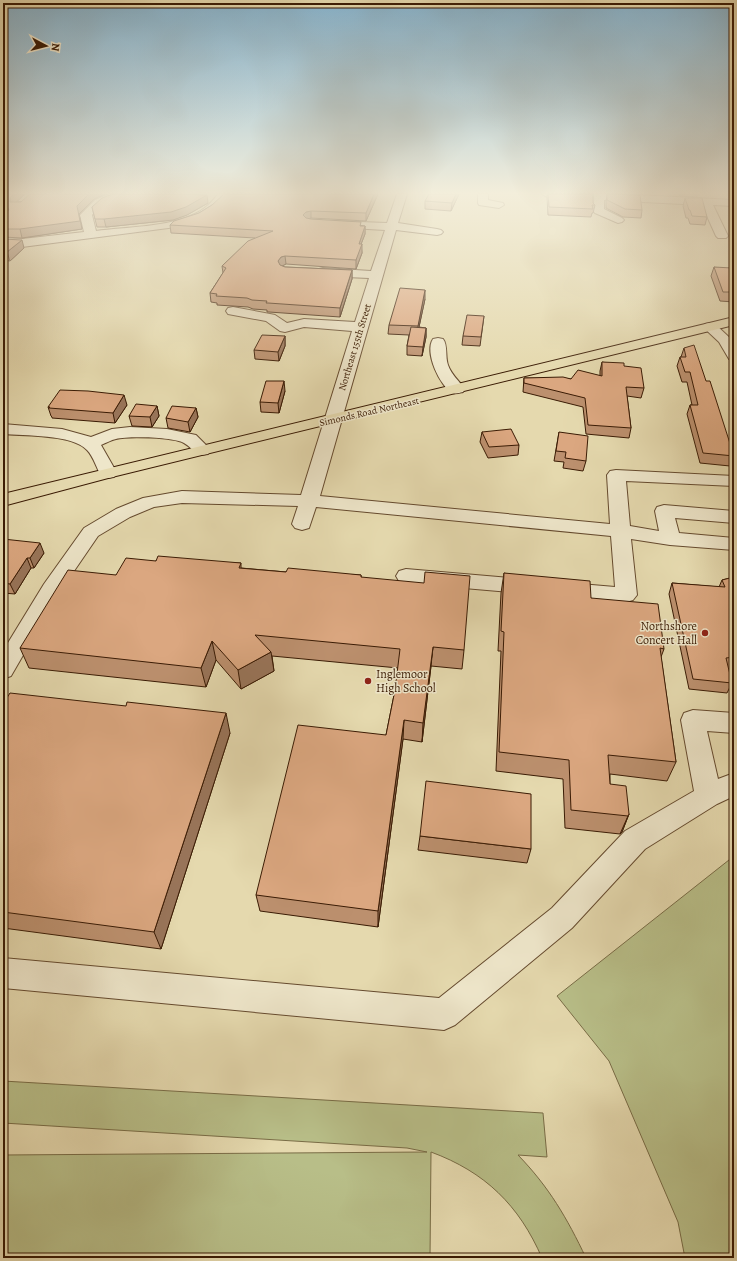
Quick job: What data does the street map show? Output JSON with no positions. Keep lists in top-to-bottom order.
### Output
{
  "streets": {
    "main road": ["Simonds Road Northeast"],
    "street": ["Northeast 155th Street"]
  },
  "crossings": [
    ["Northeast 155th Street", "Simonds Road Northeast"]
  ],
  "places": ["Northshore Concert Hall", "Inglemoor High School"],
  "north": "right"
}
